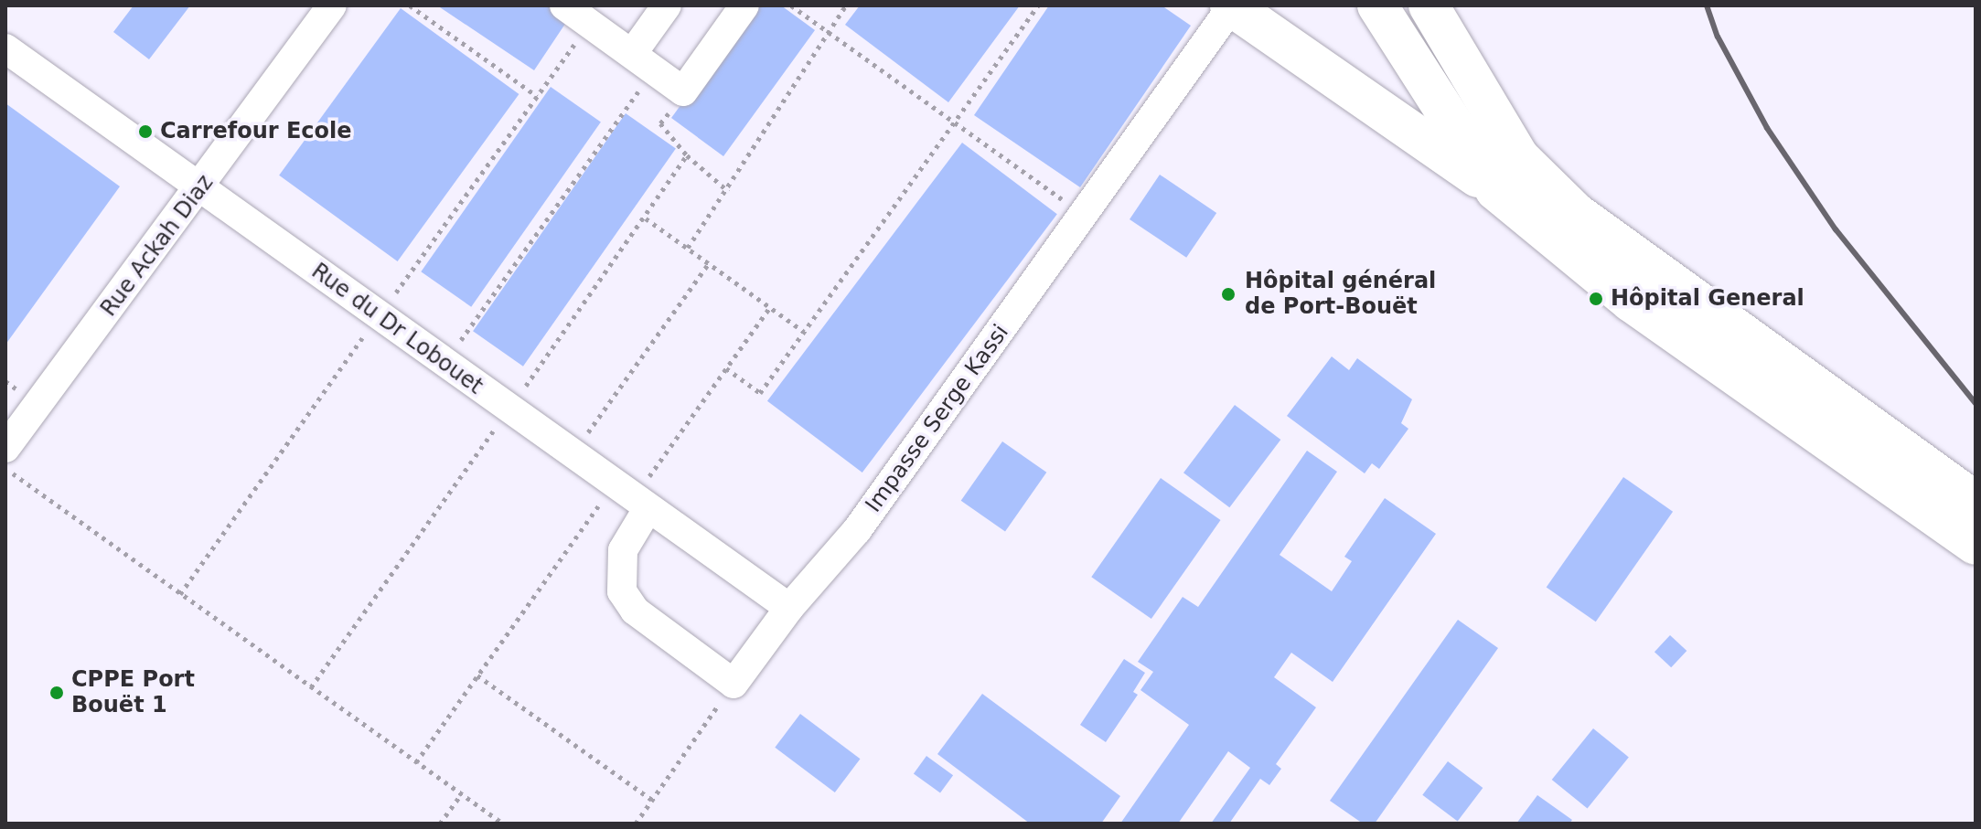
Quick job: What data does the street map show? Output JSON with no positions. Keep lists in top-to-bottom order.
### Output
{
  "streets": {
    "street": ["Rue Ackah Diaz", "Rue du Dr Lobouet", "Impasse Serge Kassi"]
  },
  "crossings": [
    ["Rue Ackah Diaz", "Rue du Dr Lobouet"],
    ["Rue du Dr Lobouet", "Impasse Serge Kassi"]
  ],
  "places": [
    "Carrefour Ecole",
    "Hôpital général de Port-Bouët",
    "Hôpital General",
    "CPPE Port Bouët 1"
  ]
}
